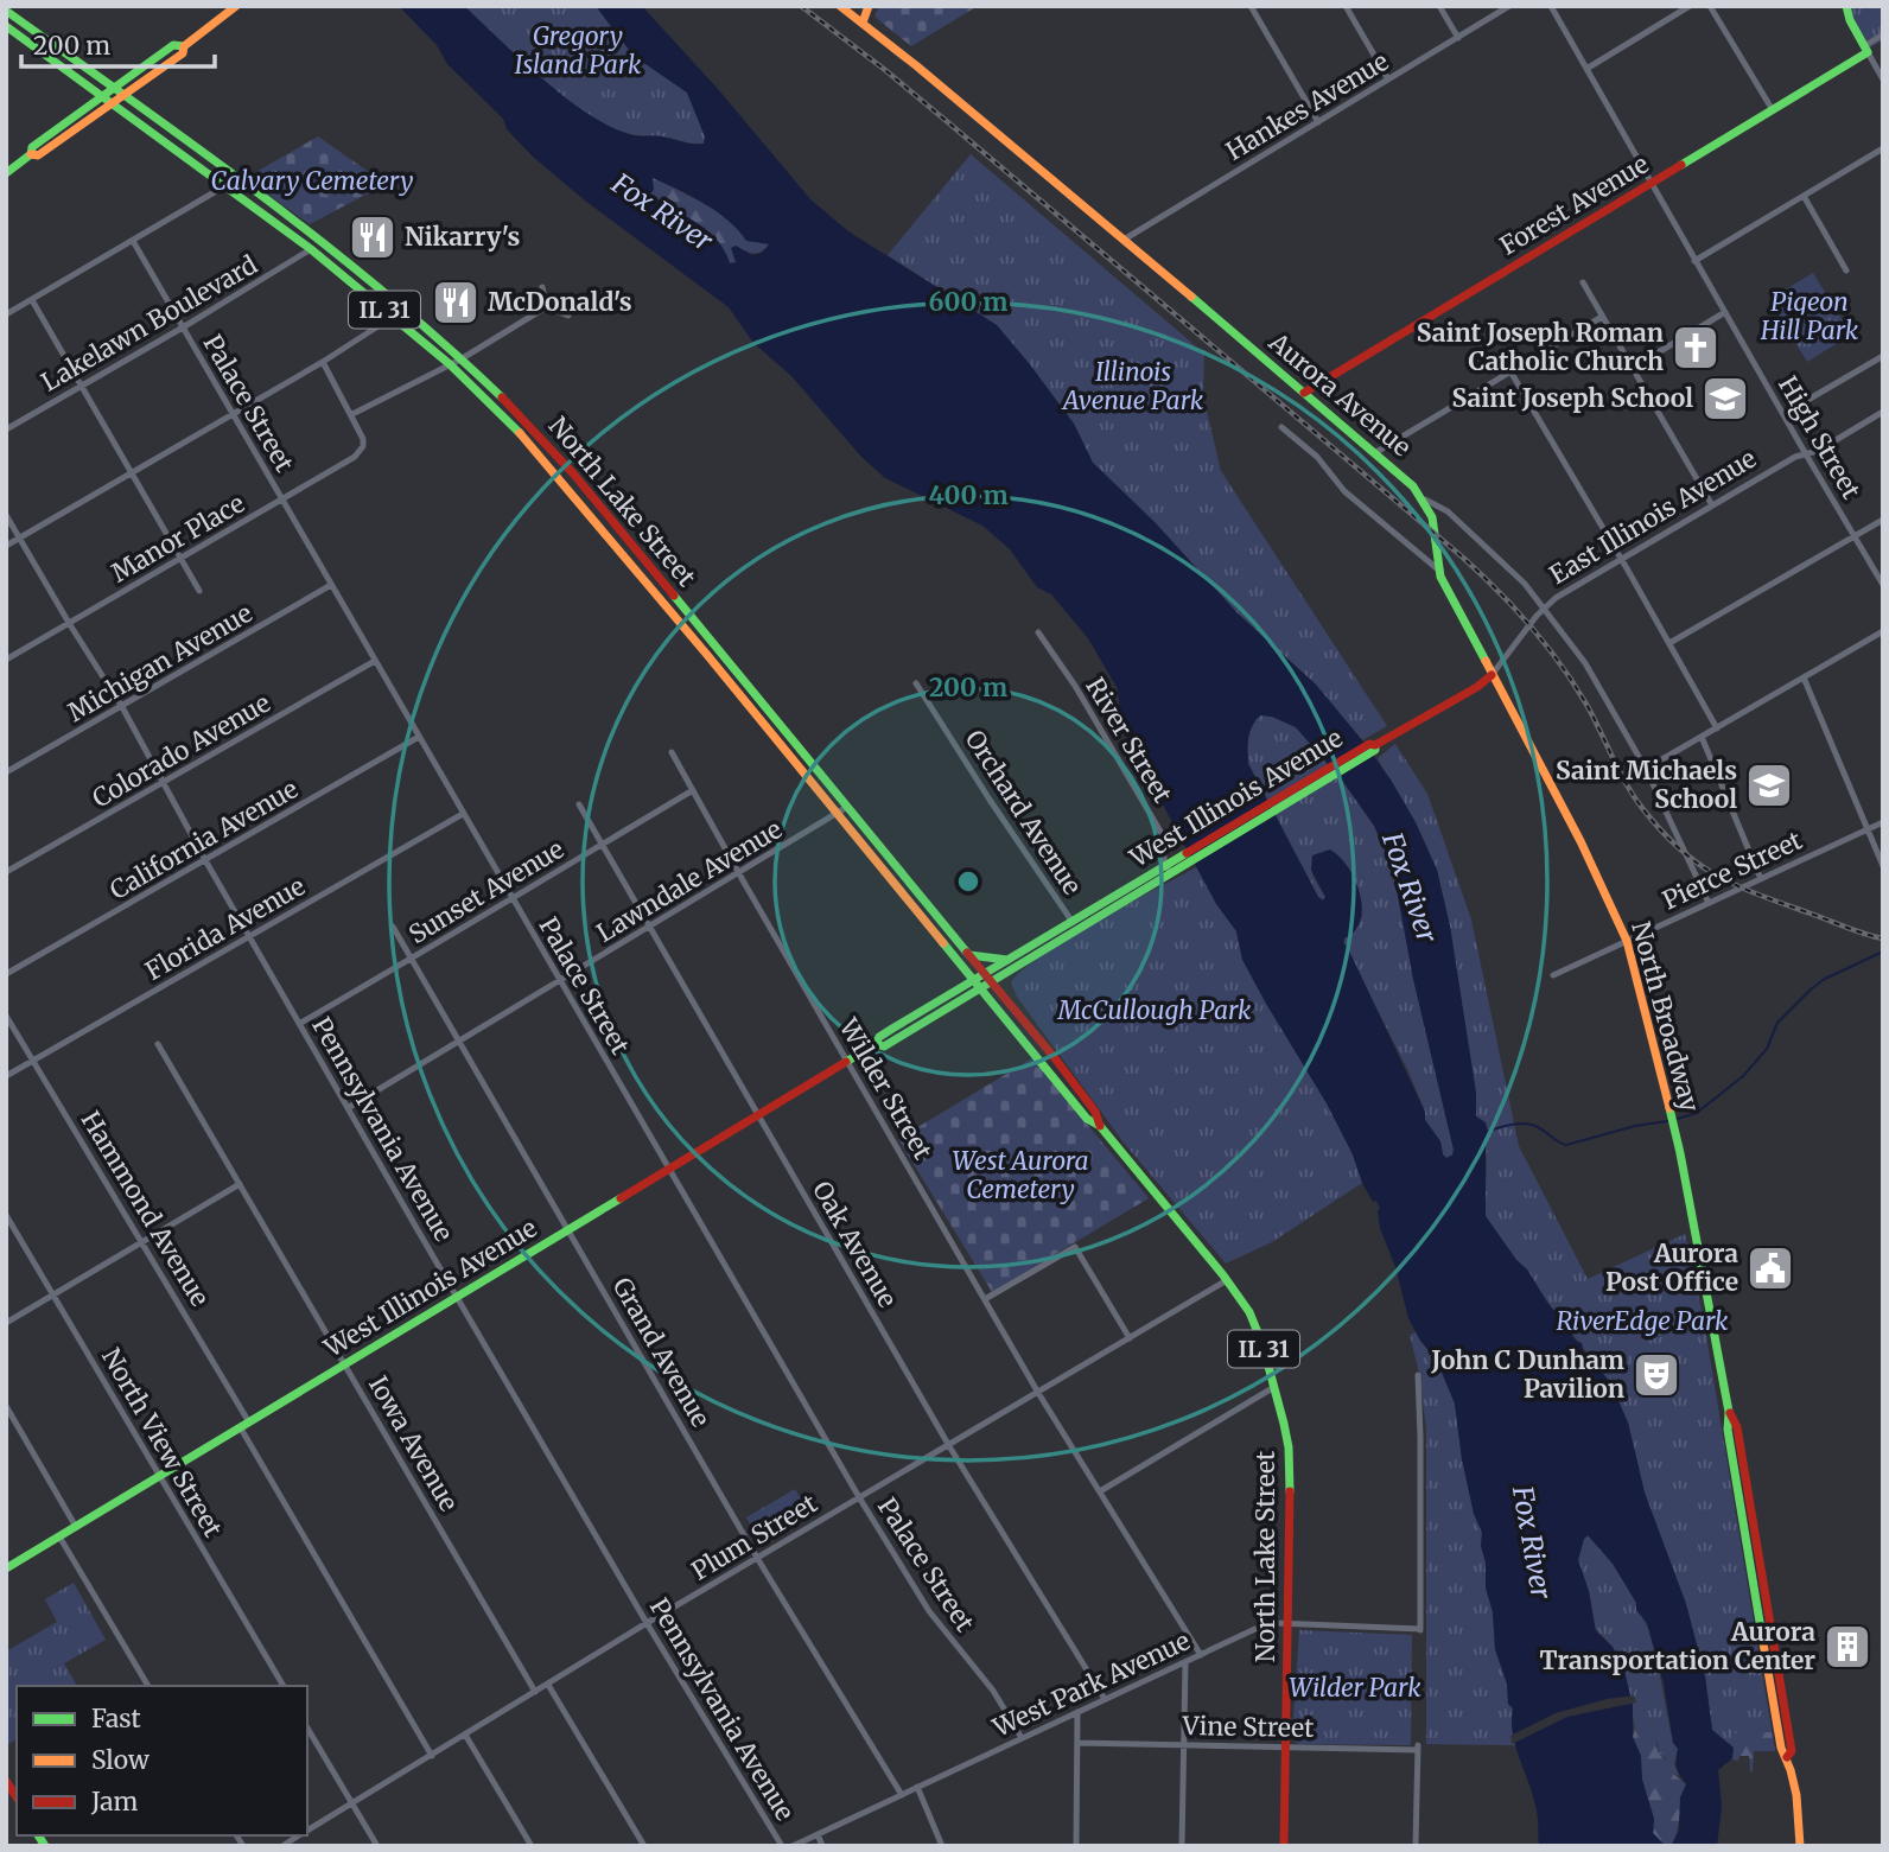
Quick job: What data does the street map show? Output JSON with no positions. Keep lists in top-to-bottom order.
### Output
{
  "streets": {
    "main road": [
      "Forest Avenue",
      "IL 31",
      "Aurora Avenue",
      "North Lake Street",
      "East Illinois Avenue",
      "West Illinois Avenue",
      "North Broadway"
    ],
    "street": [
      "Hankes Avenue",
      "Lakelawn Boulevard",
      "Palace Street",
      "High Street",
      "Manor Place",
      "Michigan Avenue",
      "River Street",
      "Colorado Avenue",
      "Orchard Avenue",
      "California Avenue",
      "Pierce Street",
      "Lawndale Avenue",
      "Sunset Avenue",
      "Florida Avenue",
      "Wilder Street",
      "Pennsylvania Avenue",
      "Hammond Avenue",
      "Oak Avenue",
      "Grand Avenue",
      "North View Street",
      "Iowa Avenue",
      "Plum Street",
      "West Park Avenue",
      "Vine Street"
    ]
  },
  "crossings": [
    ["Hankes Avenue", "Aurora Avenue"],
    ["Forest Avenue", "Aurora Avenue"],
    ["Forest Avenue", "High Street"],
    ["Lakelawn Boulevard", "Palace Street"],
    ["Lakelawn Boulevard", "North Lake Street"],
    ["Aurora Avenue", "East Illinois Avenue"],
    ["Aurora Avenue", "Pierce Street"],
    ["Aurora Avenue", "North Broadway"],
    ["Palace Street", "Manor Place"],
    ["Palace Street", "Michigan Avenue"],
    ["Palace Street", "Colorado Avenue"],
    ["Palace Street", "West Illinois Avenue"],
    ["Palace Street", "California Avenue"],
    ["Palace Street", "Lawndale Avenue"],
    ["Palace Street", "Sunset Avenue"],
    ["Palace Street", "Florida Avenue"],
    ["Palace Street", "Plum Street"],
    ["Palace Street", "West Park Avenue"],
    ["High Street", "East Illinois Avenue"],
    ["North Lake Street", "West Illinois Avenue"],
    ["North Lake Street", "Lawndale Avenue"],
    ["North Lake Street", "Plum Street"],
    ["North Lake Street", "West Park Avenue"],
    ["North Lake Street", "Vine Street"],
    ["East Illinois Avenue", "West Illinois Avenue"],
    ["East Illinois Avenue", "North Broadway"],
    ["Manor Place", "Pennsylvania Avenue"],
    ["Michigan Avenue", "Pennsylvania Avenue"],
    ["River Street", "West Illinois Avenue"],
    ["Colorado Avenue", "Pennsylvania Avenue"],
    ["West Illinois Avenue", "Orchard Avenue"],
    ["West Illinois Avenue", "Wilder Street"],
    ["West Illinois Avenue", "Pennsylvania Avenue"],
    ["West Illinois Avenue", "Hammond Avenue"],
    ["West Illinois Avenue", "Oak Avenue"],
    ["West Illinois Avenue", "Grand Avenue"],
    ["West Illinois Avenue", "North View Street"],
    ["West Illinois Avenue", "Iowa Avenue"],
    ["California Avenue", "Pennsylvania Avenue"],
    ["Pierce Street", "North Broadway"],
    ["Lawndale Avenue", "Wilder Street"],
    ["Lawndale Avenue", "Pennsylvania Avenue"],
    ["Lawndale Avenue", "Oak Avenue"],
    ["Lawndale Avenue", "Grand Avenue"],
    ["Sunset Avenue", "Wilder Street"],
    ["Sunset Avenue", "Pennsylvania Avenue"],
    ["Sunset Avenue", "Oak Avenue"],
    ["Sunset Avenue", "Grand Avenue"],
    ["Florida Avenue", "Pennsylvania Avenue"],
    ["Florida Avenue", "Hammond Avenue"],
    ["Wilder Street", "Plum Street"],
    ["Wilder Street", "West Park Avenue"],
    ["Pennsylvania Avenue", "Plum Street"],
    ["Hammond Avenue", "Plum Street"],
    ["Oak Avenue", "Plum Street"],
    ["Oak Avenue", "West Park Avenue"],
    ["Grand Avenue", "Plum Street"],
    ["Grand Avenue", "West Park Avenue"],
    ["Iowa Avenue", "Plum Street"]
  ],
  "water": ["Fox River"],
  "parks": [
    "Gregory Island Park",
    "Calvary Cemetery",
    "Pigeon Hill Park",
    "Illinois Avenue Park",
    "McCullough Park",
    "West Aurora Cemetery",
    "RiverEdge Park",
    "Wilder Park"
  ],
  "places": {
    "restaurant": ["Nikarry's", "McDonald's"],
    "church": ["Saint Joseph Roman Catholic Church"],
    "school or university": ["Saint Joseph School", "Saint Michaels School"],
    "public building": ["Aurora Post Office"],
    "theatre": ["John C Dunham Pavilion"],
    "building": ["Aurora Transportation Center"]
  },
  "legend": ["Fast", "Slow", "Jam"],
  "scale_bar": "200 m",
  "rings": ["600 m", "400 m", "200 m"]
}
